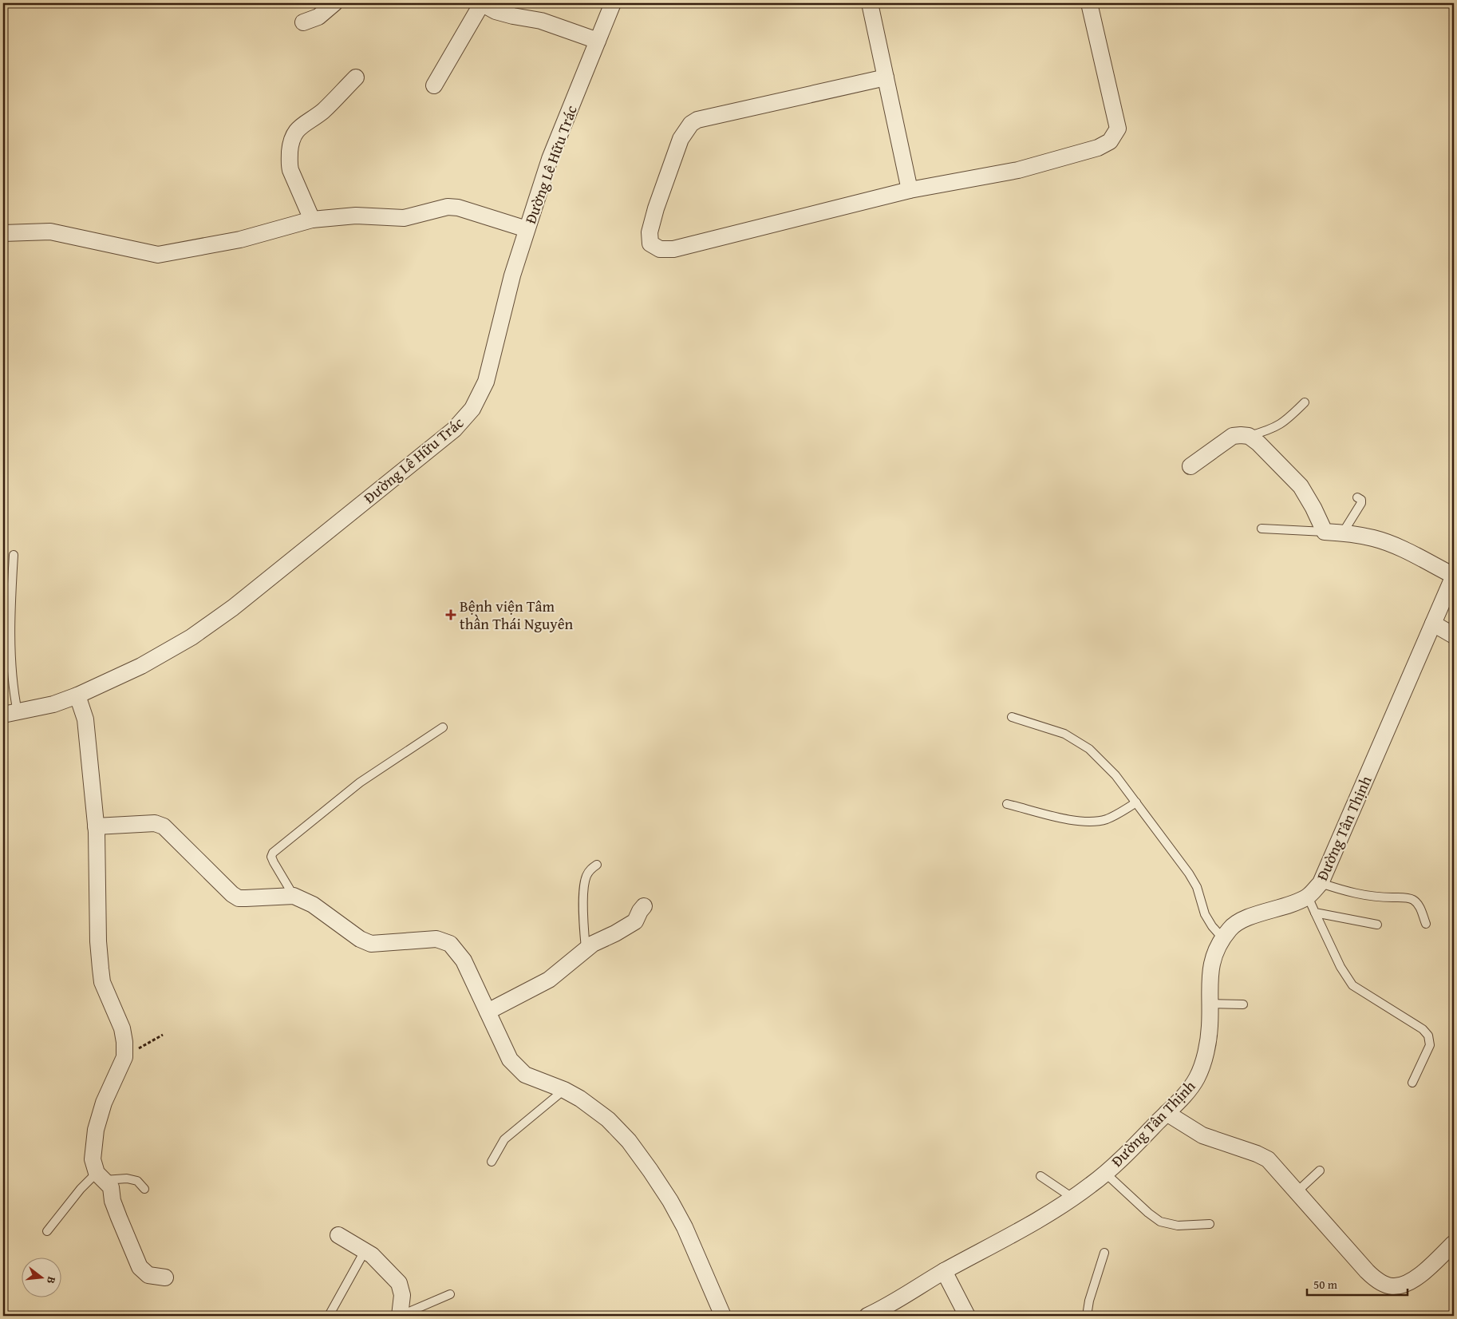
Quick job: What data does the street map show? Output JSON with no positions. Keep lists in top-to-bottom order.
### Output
{
  "streets": {
    "street": ["Đường Lê Hữu Trác", "Đường Tân Thịnh"]
  },
  "places": {
    "health": ["Bệnh viện Tâm thần Thái Nguyên"]
  },
  "scale_bar": "50 m",
  "north": "right"
}
